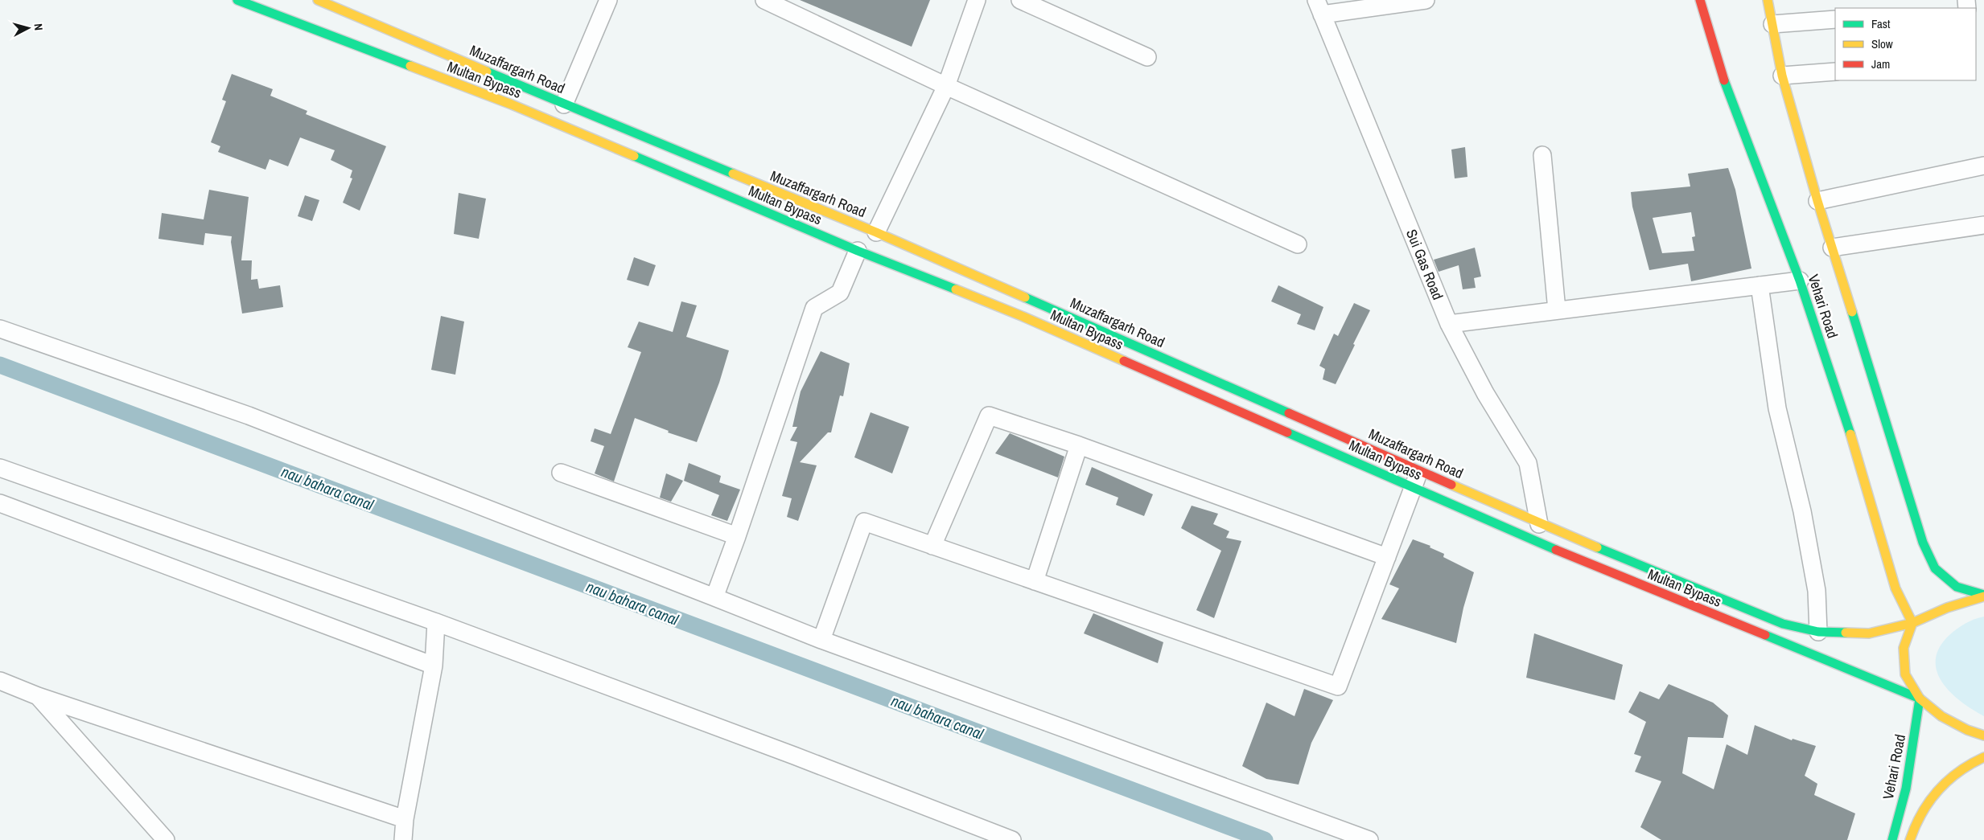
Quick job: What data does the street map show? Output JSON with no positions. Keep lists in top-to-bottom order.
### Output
{
  "streets": {
    "main road": ["Muzaffargarh Road", "Multan Bypass", "Vehari Road"],
    "street": ["Sui Gas Road"]
  },
  "crossings": [
    ["Muzaffargarh Road", "Sui Gas Road"],
    ["Muzaffargarh Road", "Vehari Road"],
    ["Multan Bypass", "Vehari Road"]
  ],
  "water": ["nau bahara canal"],
  "legend": ["Fast", "Slow", "Jam"],
  "north": "right"
}
